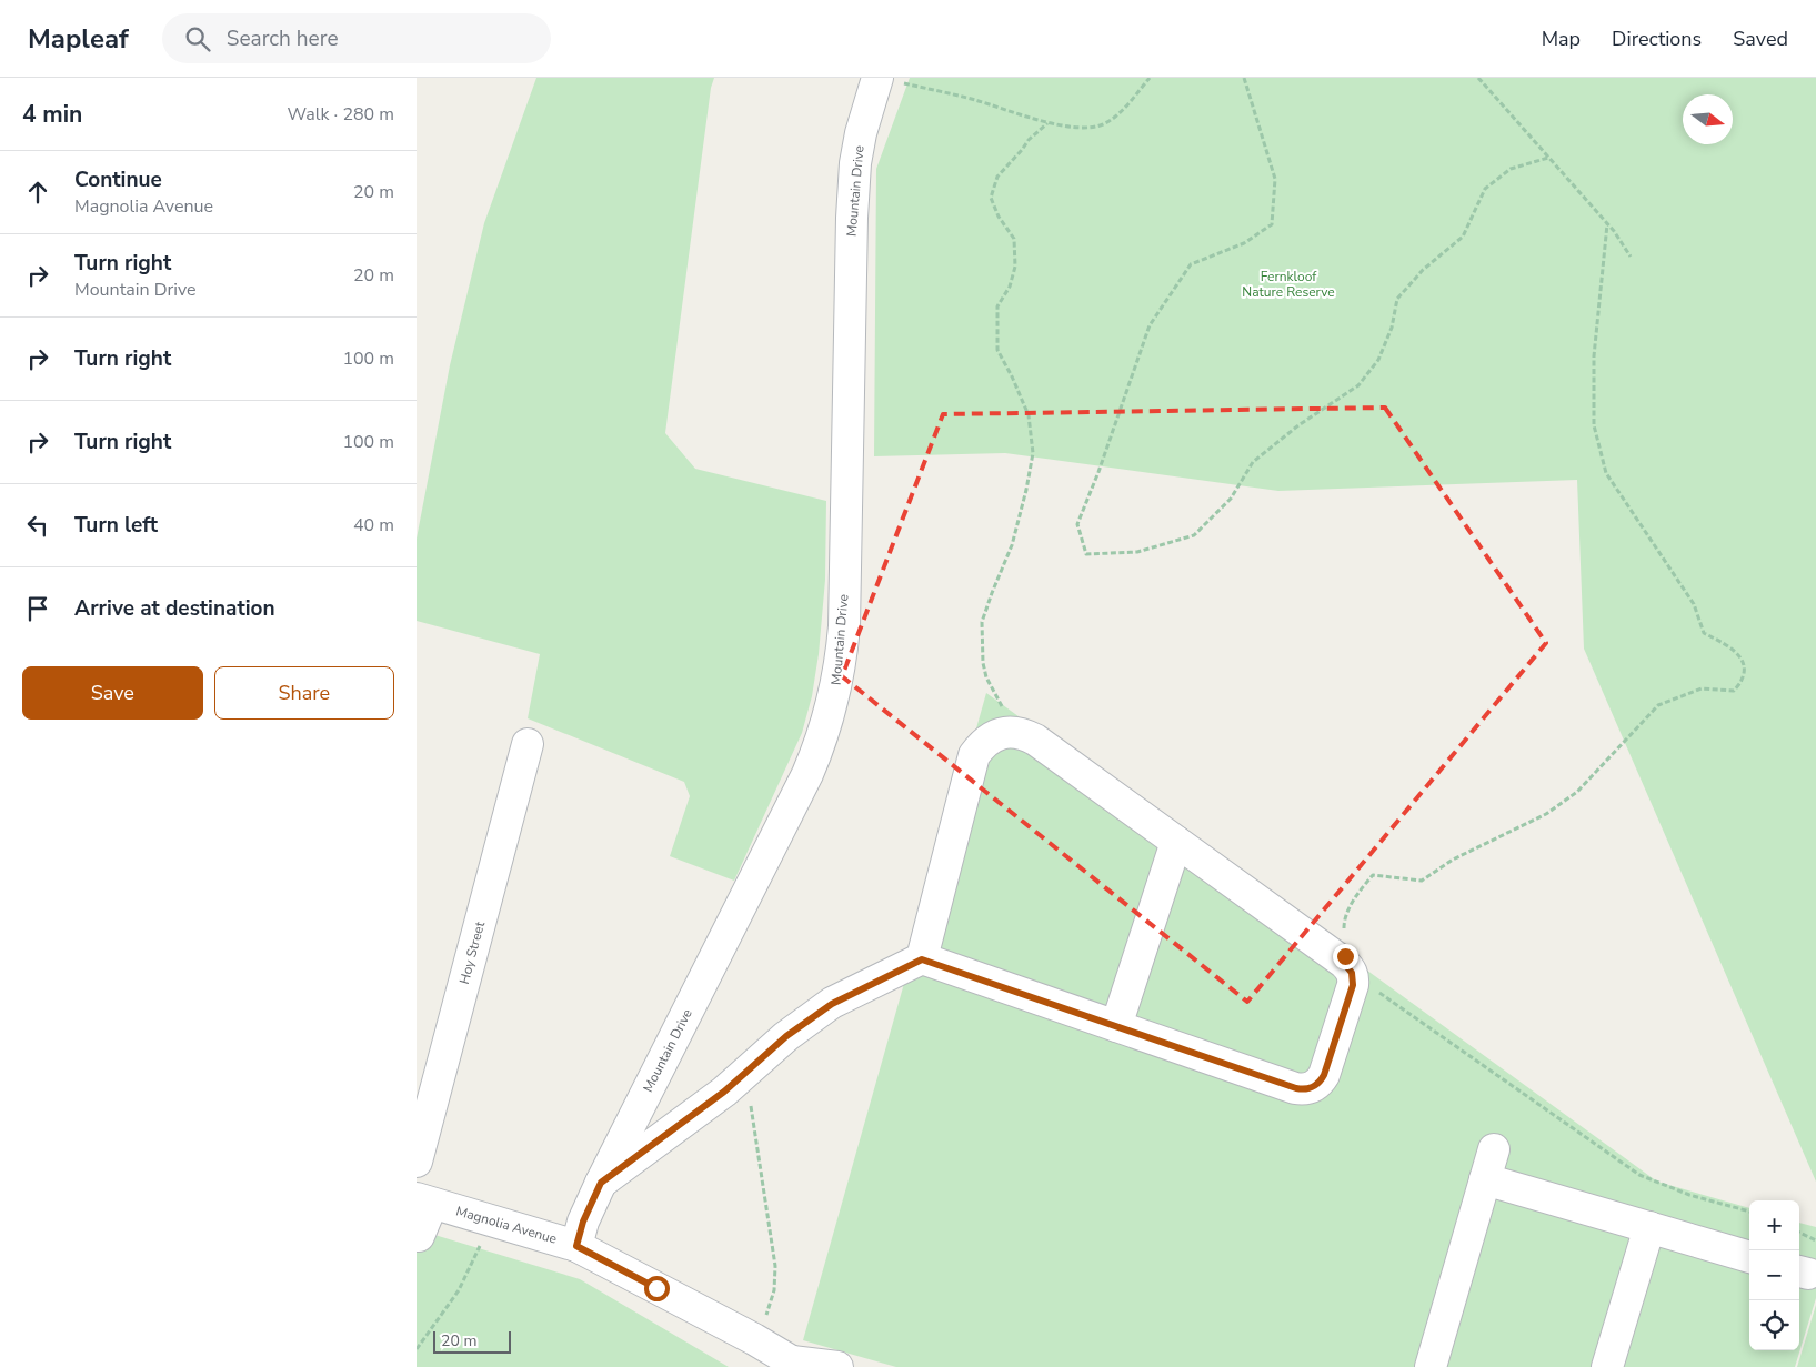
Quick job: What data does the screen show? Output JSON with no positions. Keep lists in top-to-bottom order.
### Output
{
  "streets": {
    "street": ["Mountain Drive", "Hoy Street", "Magnolia Avenue"]
  },
  "crossings": [
    ["Mountain Drive", "Magnolia Avenue"]
  ],
  "parks": ["Fernkloof Nature Reserve"],
  "scale_bar": "20 m",
  "north": "right",
  "page": {
    "header": "Mapleaf",
    "search": "Search here",
    "nav": ["Map", "Directions", "Saved"],
    "heading": ["4 min", "Walk · 280 m"],
    "list": [
      ["Continue", "Magnolia Avenue", "20 m"],
      ["Turn right", "Mountain Drive", "20 m"],
      ["Turn right", "100 m"],
      ["Turn right", "100 m"],
      ["Turn left", "40 m"],
      "Arrive at destination"
    ],
    "buttons": ["Save", "Share"],
    "map_buttons": ["+", "−"],
    "scale": "20 m"
  }
}
